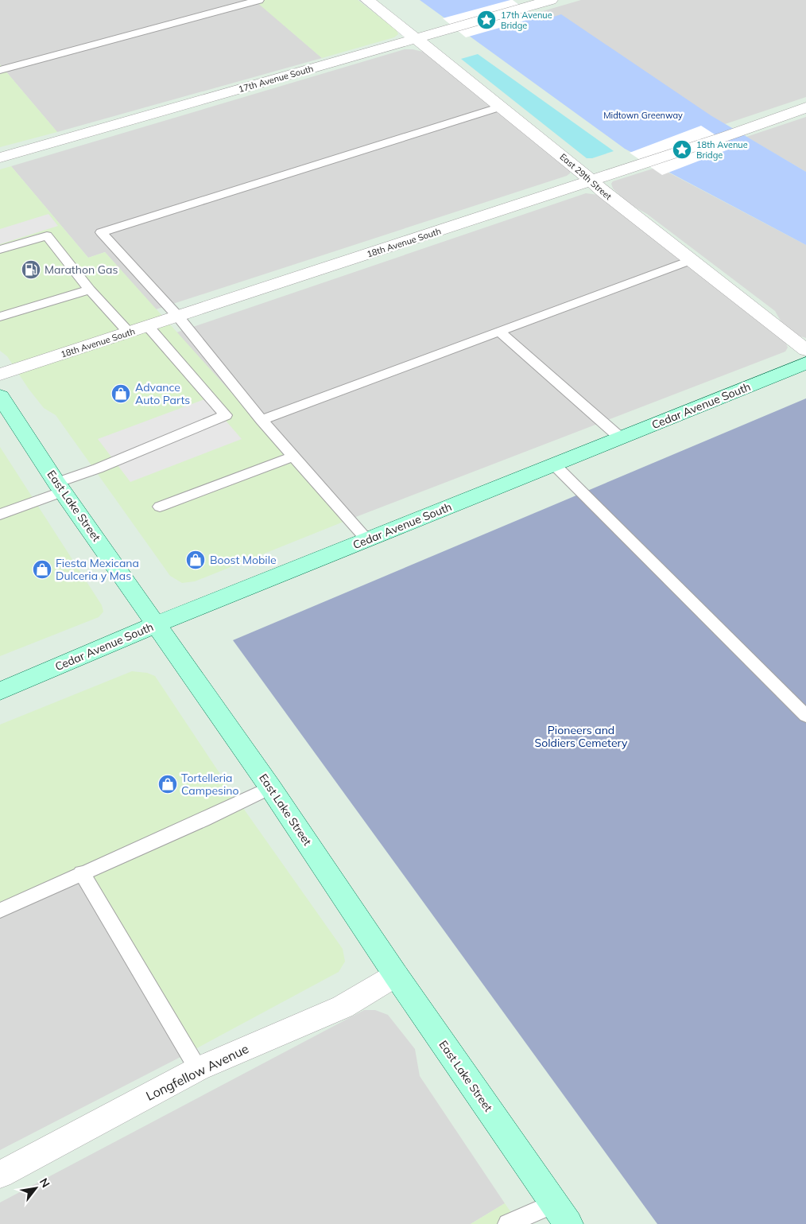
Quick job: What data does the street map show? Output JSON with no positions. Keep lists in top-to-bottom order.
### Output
{
  "streets": {
    "main road": ["Cedar Avenue South", "East Lake Street"],
    "street": [
      "17th Avenue South",
      "East 29th Street",
      "18th Avenue South",
      "Longfellow Avenue"
    ]
  },
  "crossings": [
    ["17th Avenue South", "East 29th Street"],
    ["East 29th Street", "18th Avenue South"],
    ["Cedar Avenue South", "East Lake Street"],
    ["East Lake Street", "Longfellow Avenue"]
  ],
  "parks": ["Midtown Greenway", "Pioneers and Soldiers Cemetery"],
  "places": {
    "place": ["17th Avenue Bridge", "18th Avenue Bridge"],
    "fuel station": ["Marathon Gas"],
    "shop": [
      "Advance Auto Parts",
      "Boost Mobile",
      "Fiesta Mexicana Dulceria y Mas",
      "Tortelleria Campesino"
    ]
  },
  "north": "top right"
}
